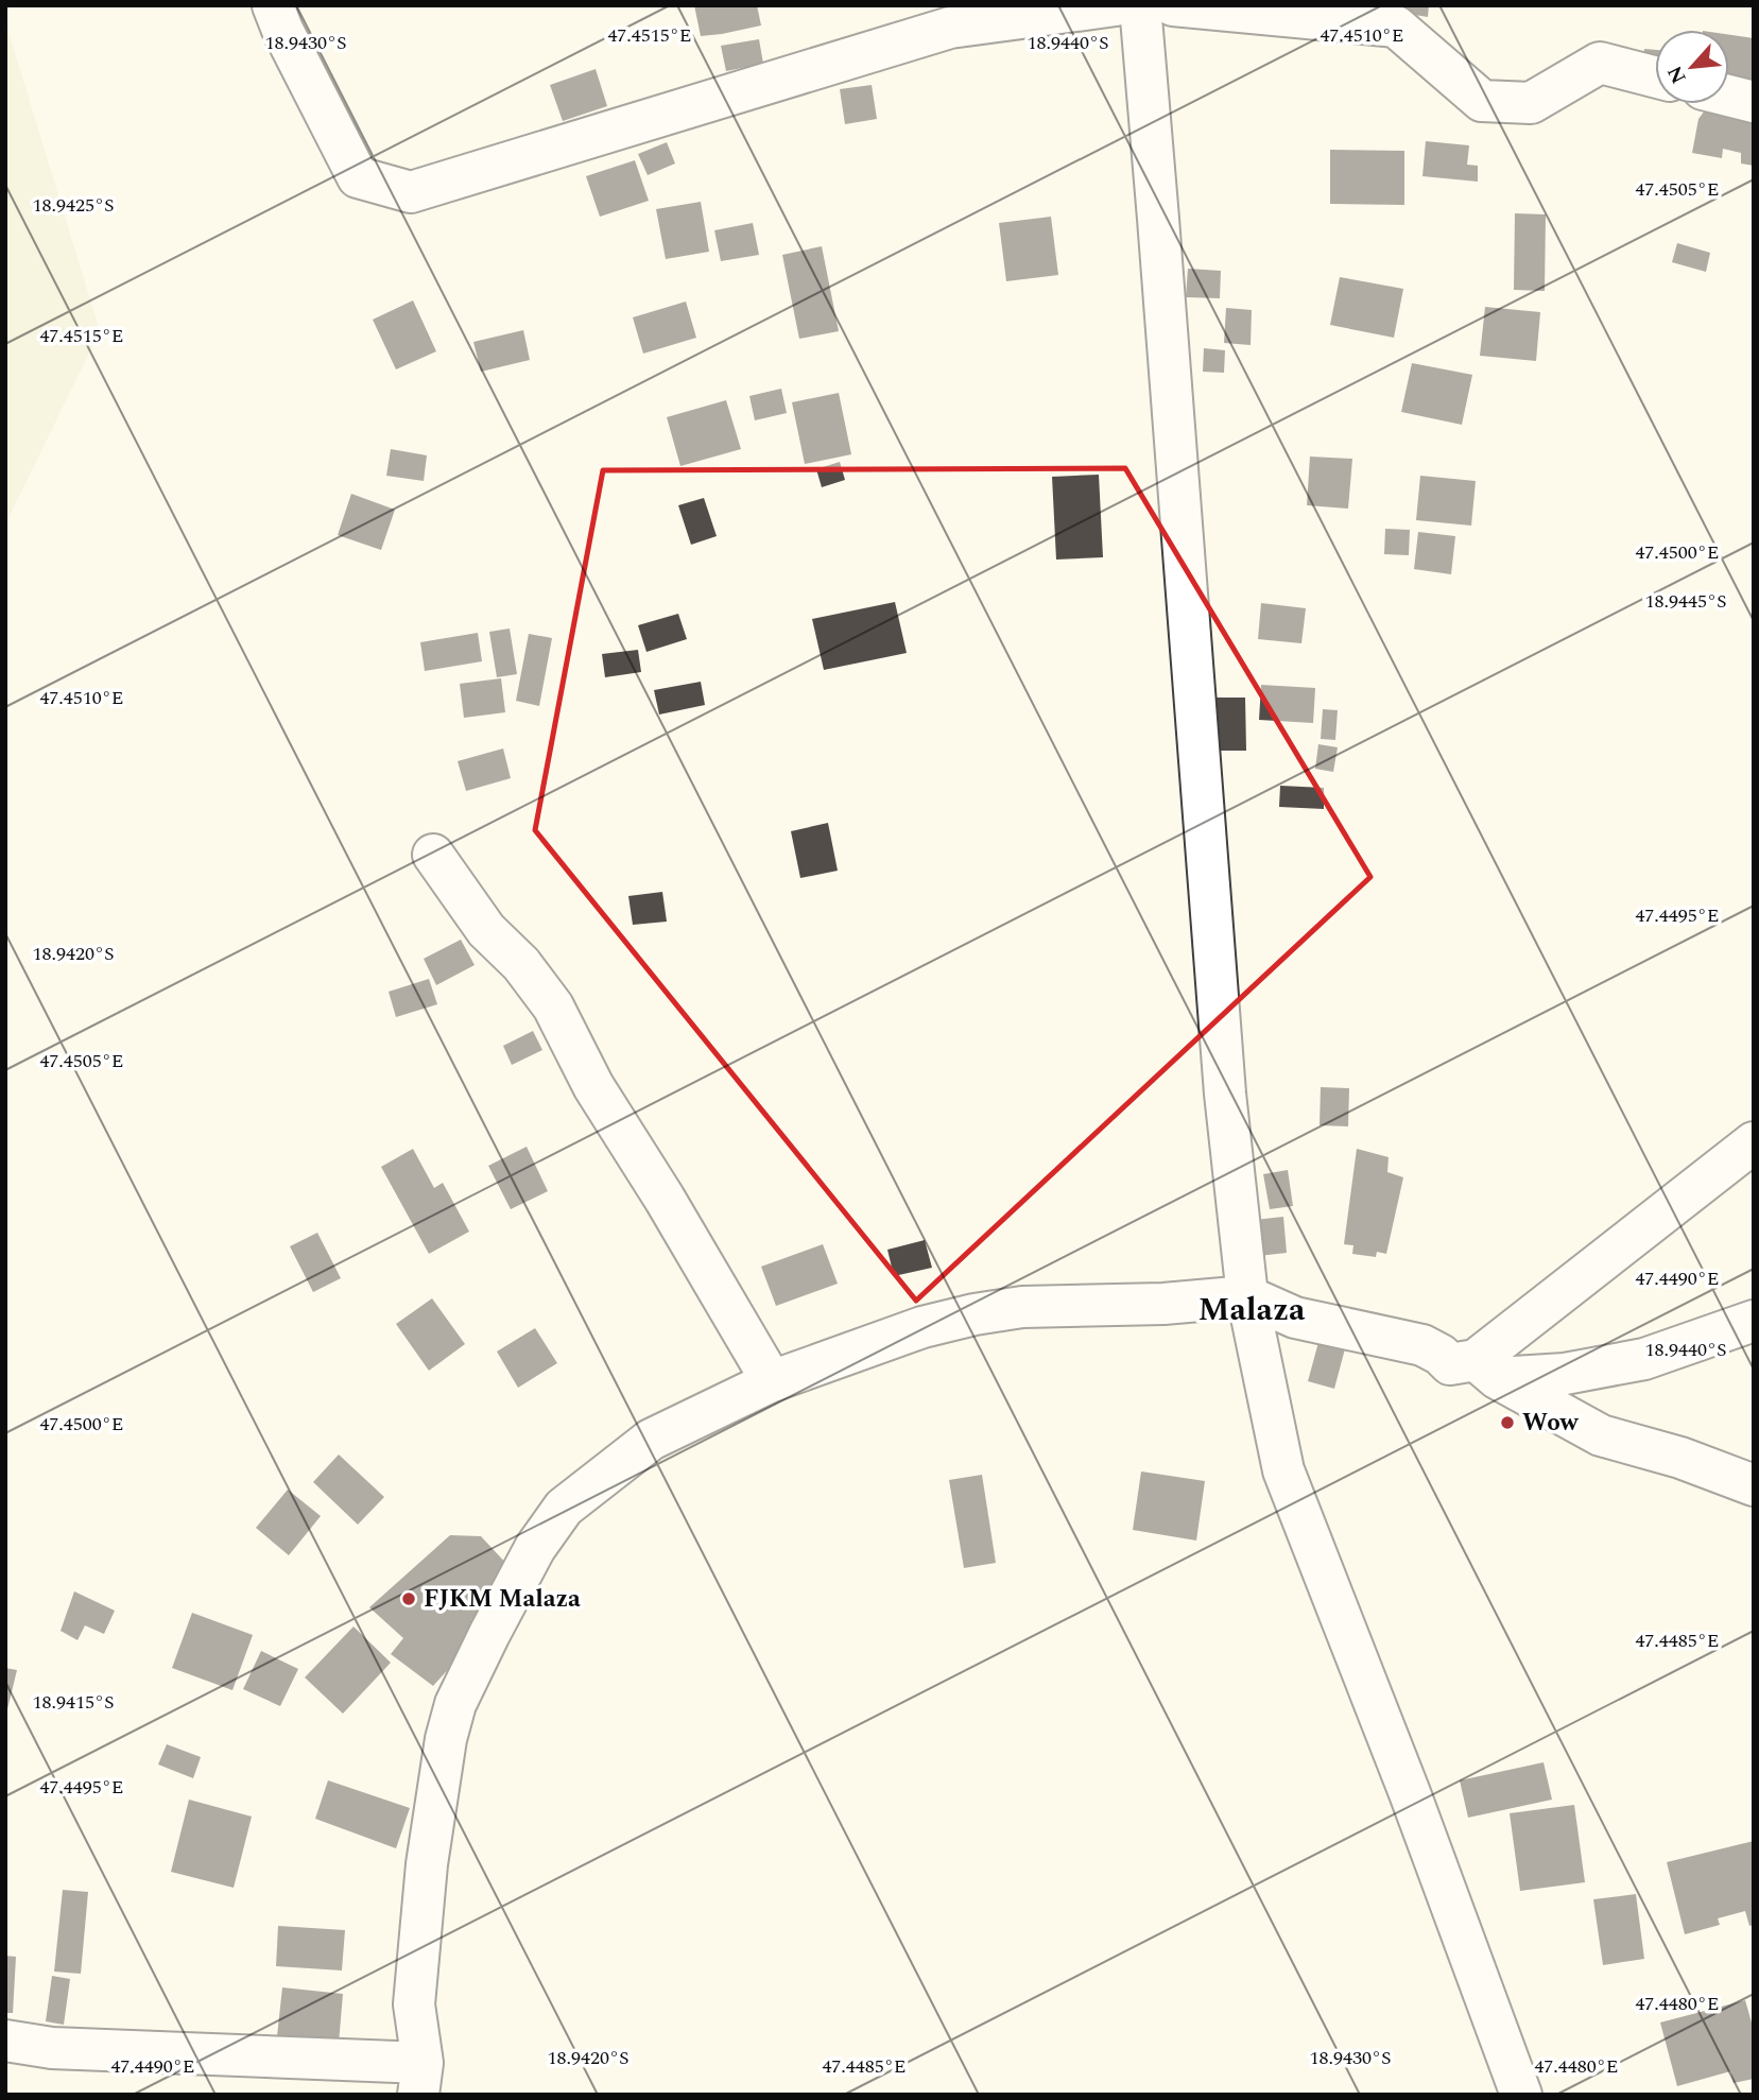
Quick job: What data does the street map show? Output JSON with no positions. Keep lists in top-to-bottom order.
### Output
{
  "districts": ["Malaza"],
  "places": ["Wow", "FJKM Malaza"],
  "north": "bottom left",
  "coordinates": [
    "47.4515°E",
    "47.4510°E",
    "18.9430°S",
    "18.9440°S",
    "47.4505°E",
    "18.9425°S",
    "47.4500°E",
    "18.9445°S",
    "47.4495°E",
    "18.9420°S",
    "47.4490°E",
    "47.4485°E",
    "18.9415°S",
    "47.4480°E"
  ]
}
